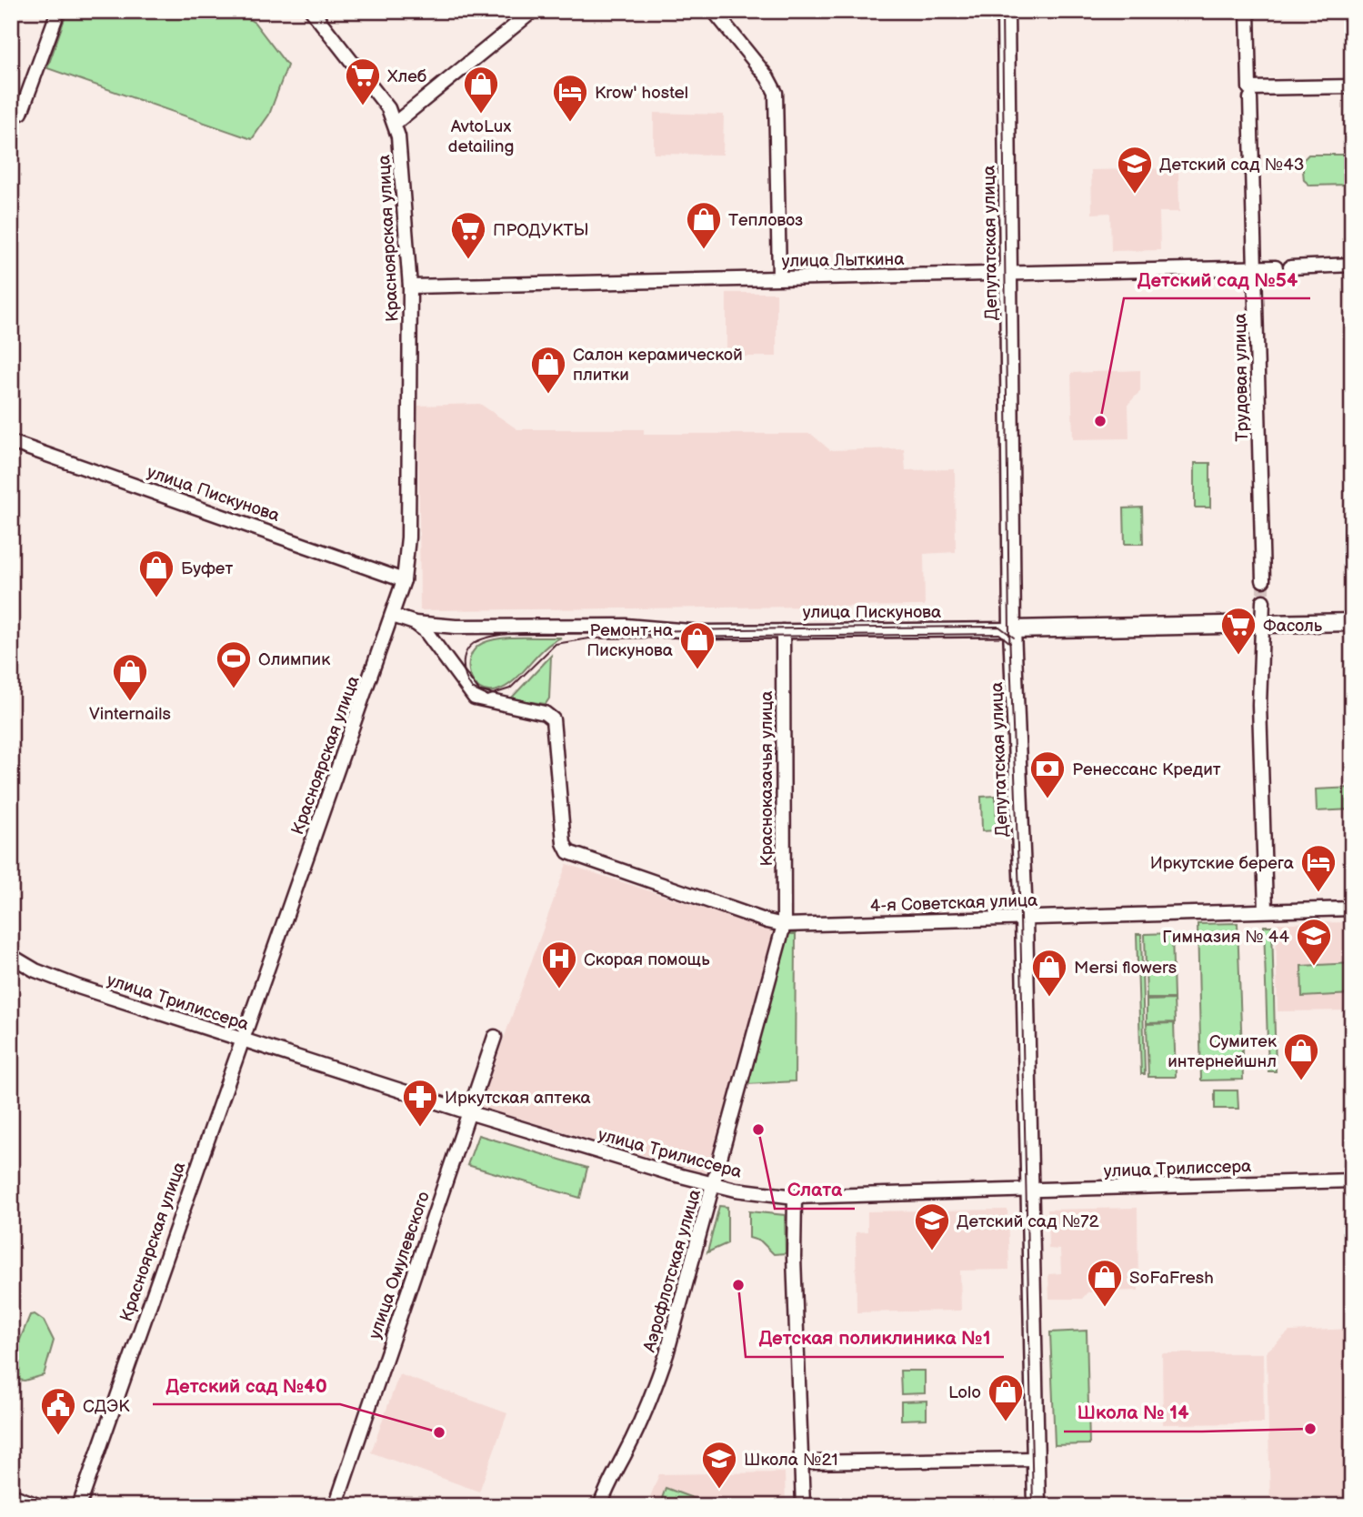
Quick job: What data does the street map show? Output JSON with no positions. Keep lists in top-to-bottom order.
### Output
{
  "streets": {
    "main road": ["Депутатская улица", "улица Пискунова"],
    "street": [
      "Красноярская улица",
      "улица Лыткина",
      "Трудовая улица",
      "Красноказачья улица",
      "4-я Советская улица",
      "улица Трилиссера",
      "улица Омулевского",
      "Аэрофлотская улица"
    ]
  },
  "crossings": [
    ["Красноярская улица", "улица Лыткина"],
    ["Красноярская улица", "улица Пискунова"],
    ["Красноярская улица", "улица Трилиссера"],
    ["Депутатская улица", "улица Лыткина"],
    ["Депутатская улица", "улица Пискунова"],
    ["Депутатская улица", "4-я Советская улица"],
    ["Депутатская улица", "улица Трилиссера"],
    ["улица Лыткина", "Трудовая улица"],
    ["улица Пискунова", "Красноказачья улица"],
    ["улица Пискунова", "4-я Советская улица"],
    ["Красноказачья улица", "4-я Советская улица"],
    ["Красноказачья улица", "Аэрофлотская улица"],
    ["4-я Советская улица", "Аэрофлотская улица"],
    ["улица Трилиссера", "улица Омулевского"],
    ["улица Трилиссера", "Аэрофлотская улица"]
  ],
  "places": {
    "supermarket": ["Хлеб", "ПРОДУКТЫ", "Фасоль"],
    "shop": [
      "AvtoLux detailing",
      "Тепловоз",
      "Салон керамической плитки",
      "Буфет",
      "Ремонт на Пискунова",
      "Vinternails",
      "Mersi flowers",
      "Сумитек интернейшнл",
      "SoFaFresh",
      "Lolo"
    ],
    "hotel": ["Krow' hostel", "Иркутские берега"],
    "school or university": [
      "Детский сад №43",
      "Гимназия № 44",
      "Детский сад №72",
      "Школа №21"
    ],
    "other": [
      "Детский сад №54",
      "Слата",
      "Детская поликлиника №1",
      "Школа № 14",
      "Детский сад №40"
    ],
    "sports": ["Олимпик"],
    "bank": ["Ренессанс Кредит"],
    "hospital": ["Скорая помощь"],
    "pharmacy": ["Иркутская аптека"],
    "public building": ["СДЭК"]
  }
}
